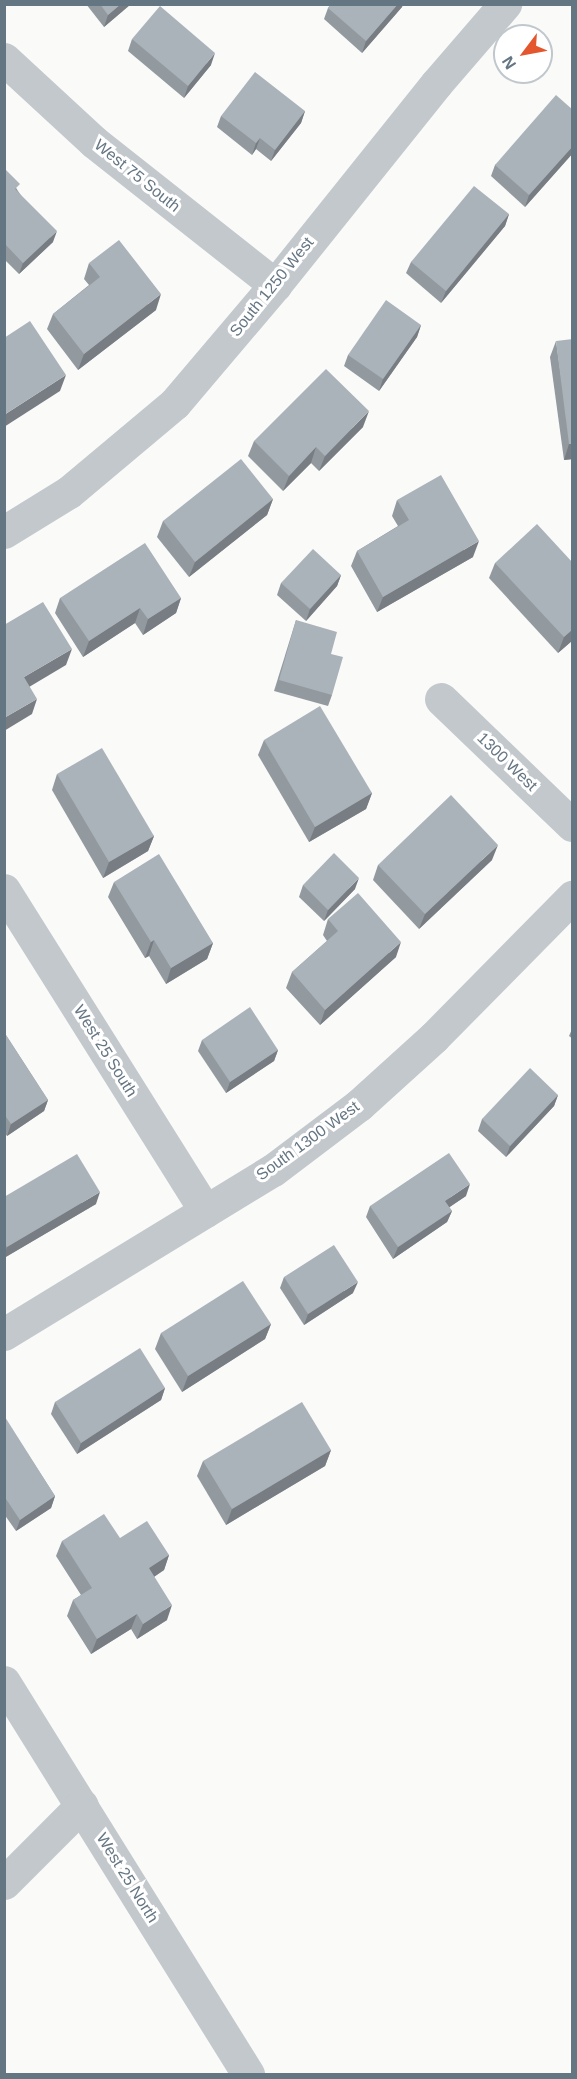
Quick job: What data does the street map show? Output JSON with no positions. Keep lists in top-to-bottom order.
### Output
{
  "streets": {
    "street": [
      "West 75 South",
      "South 1250 West",
      "1300 West",
      "West 25 South",
      "South 1300 West",
      "West 25 North"
    ]
  },
  "crossings": [
    ["West 75 South", "South 1250 West"],
    ["West 25 South", "South 1300 West"]
  ],
  "north": "bottom left"
}
